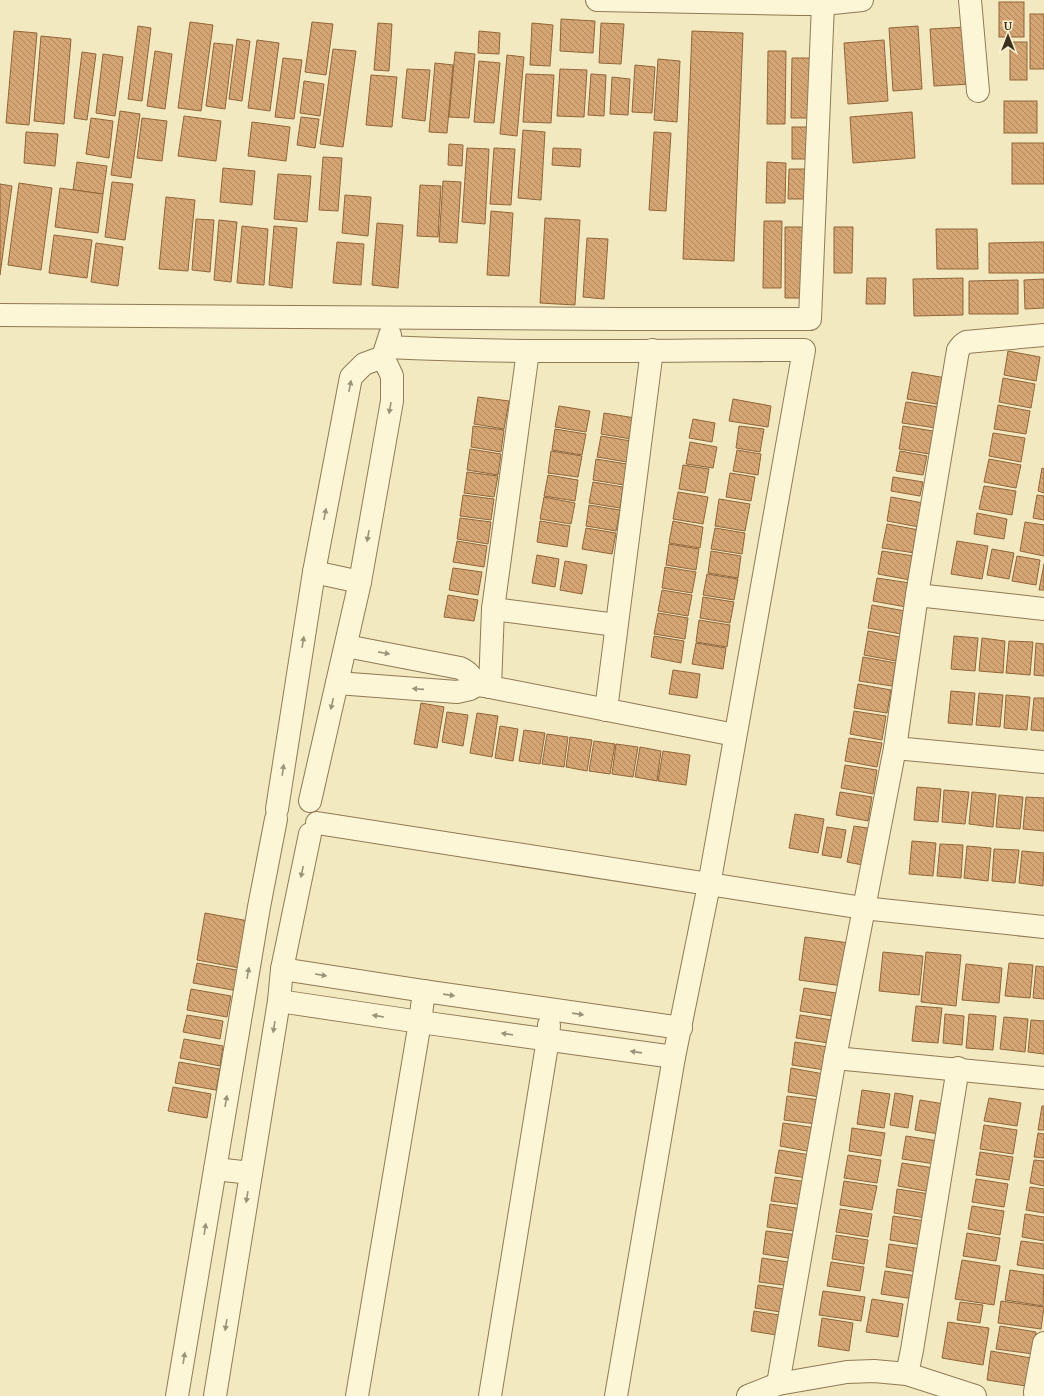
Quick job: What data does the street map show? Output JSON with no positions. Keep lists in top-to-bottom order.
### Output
{
  "north": "top"
}
